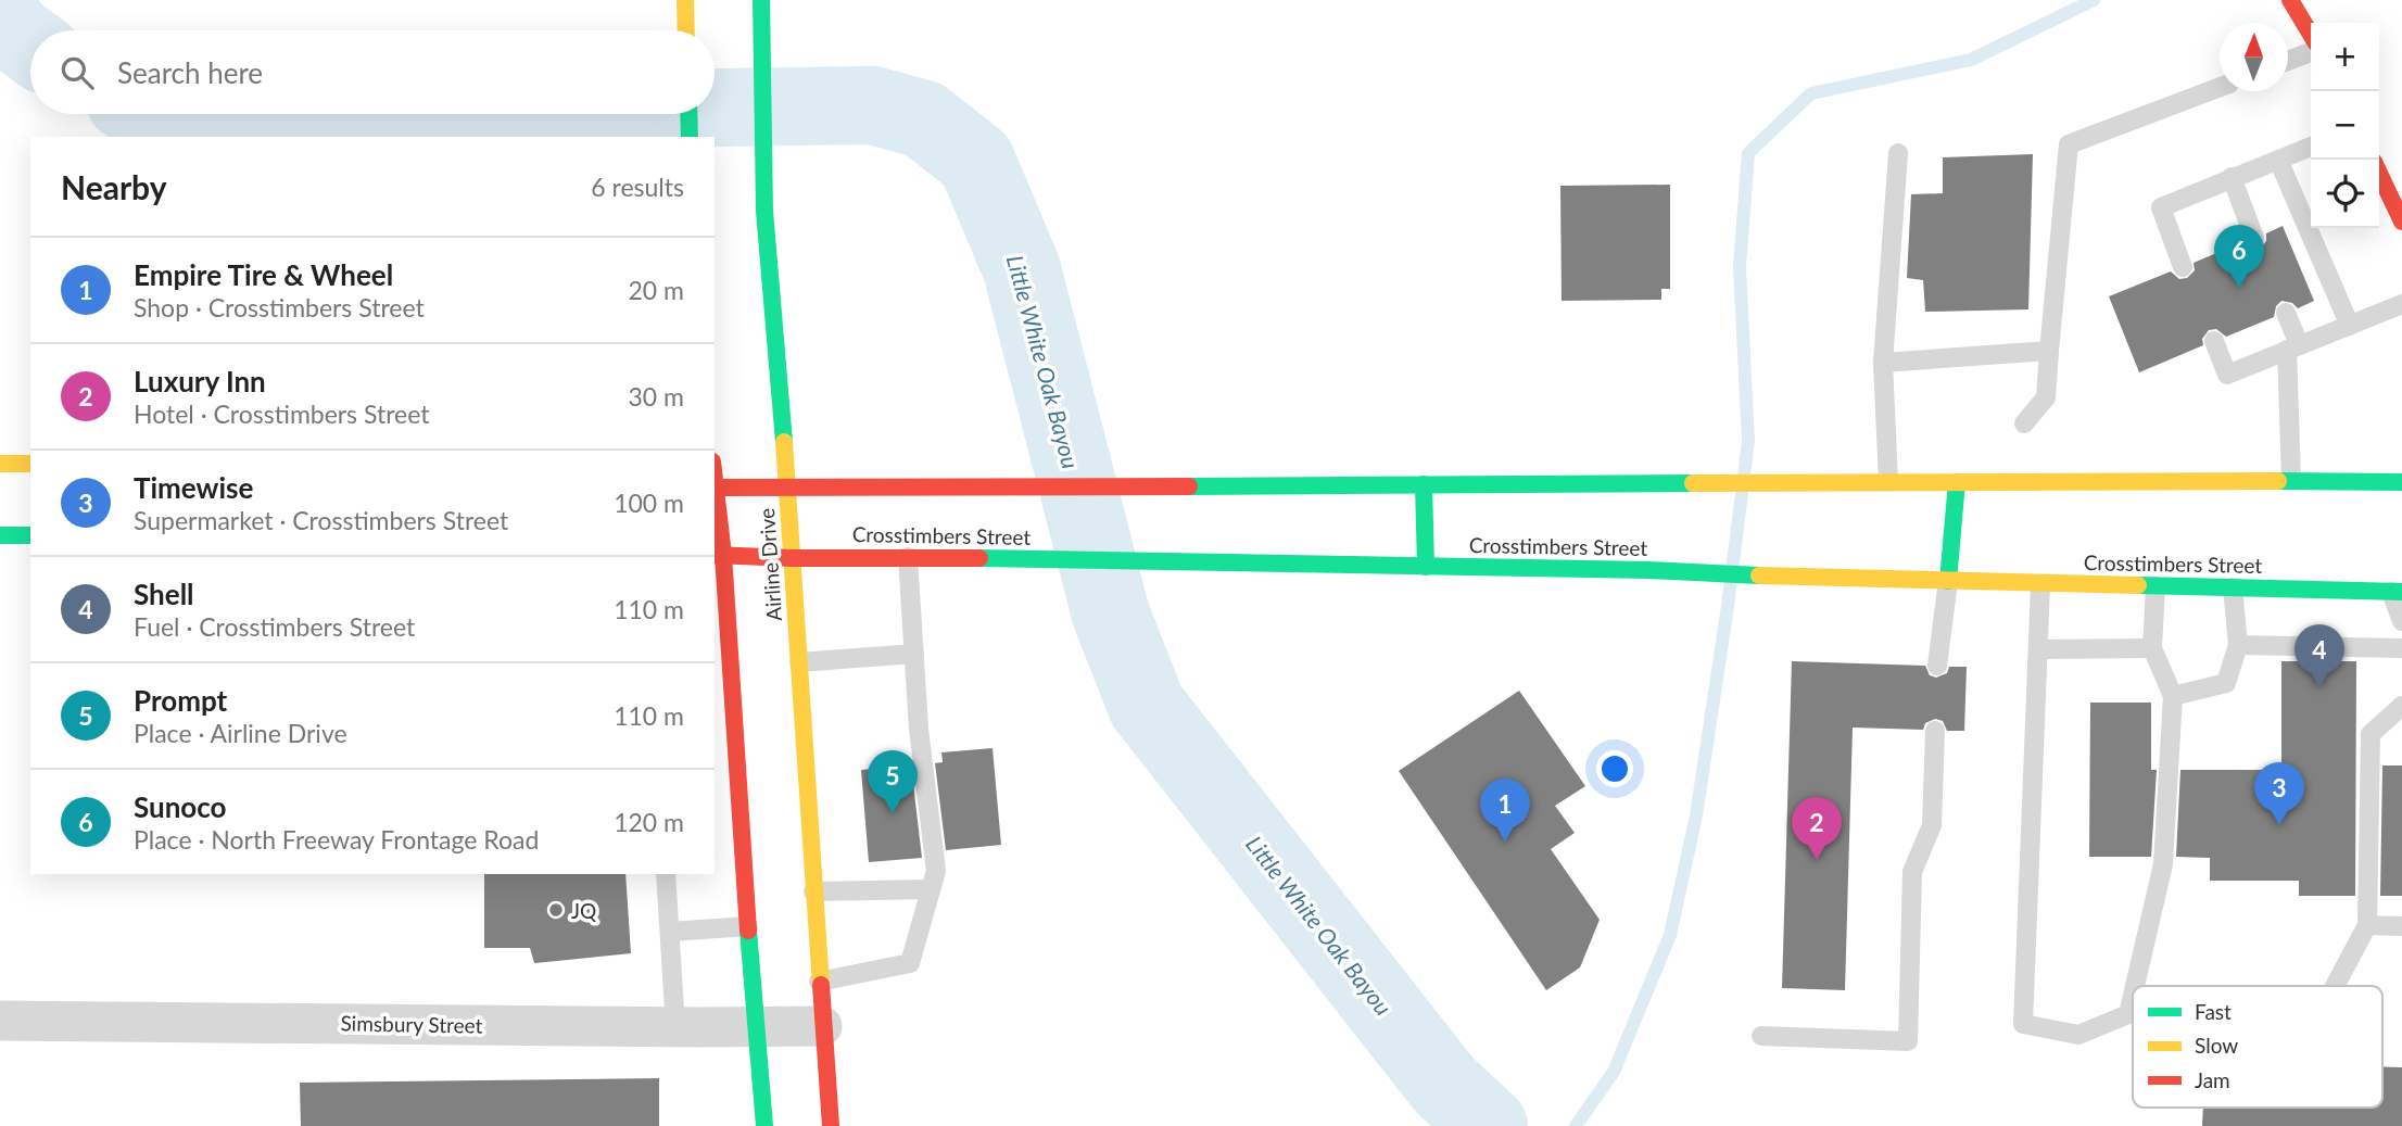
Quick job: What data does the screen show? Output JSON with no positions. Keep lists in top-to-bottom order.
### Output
{
  "streets": {
    "main road": ["Crosstimbers Street", "Airline Drive"],
    "street": ["Simsbury Street"]
  },
  "crossings": [
    ["Crosstimbers Street", "Airline Drive"],
    ["Airline Drive", "Simsbury Street"]
  ],
  "water": ["Little White Oak Bayou"],
  "places": ["JQ"],
  "legend": ["Fast", "Slow", "Jam"],
  "north": "top",
  "page": {
    "map_buttons": ["+", "−"],
    "search": "Search here",
    "heading": ["Nearby", "6 results"],
    "pins": [
      "6",
      "4",
      "5",
      "3",
      "1",
      "2"
    ],
    "list": [
      {
        "mark": "1",
        "name": "Empire Tire & Wheel",
        "note": "Shop · Crosstimbers Street",
        "value": "20 m"
      },
      {
        "mark": "2",
        "name": "Luxury Inn",
        "note": "Hotel · Crosstimbers Street",
        "value": "30 m"
      },
      {
        "mark": "3",
        "name": "Timewise",
        "note": "Supermarket · Crosstimbers Street",
        "value": "100 m"
      },
      {
        "mark": "4",
        "name": "Shell",
        "note": "Fuel · Crosstimbers Street",
        "value": "110 m"
      },
      {
        "mark": "5",
        "name": "Prompt",
        "note": "Place · Airline Drive",
        "value": "110 m"
      },
      {
        "mark": "6",
        "name": "Sunoco",
        "note": "Place · North Freeway Frontage Road",
        "value": "120 m"
      }
    ]
  }
}
